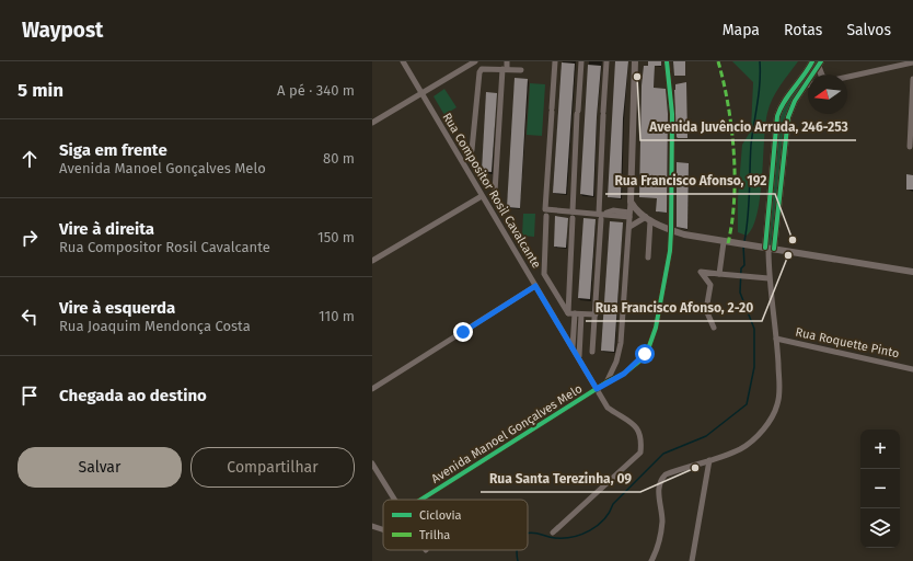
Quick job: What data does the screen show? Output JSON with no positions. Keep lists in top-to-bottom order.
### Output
{
  "streets": {
    "street": ["Rua Compositor Rosil Cavalcante", "Rua Roquette Pinto", "Avenida Manoel Gonçalves Melo"]
  },
  "crossings": [
    ["Rua Compositor Rosil Cavalcante", "Avenida Manoel Gonçalves Melo"]
  ],
  "places": [
    "Avenida Juvêncio Arruda, 246-253",
    "Rua Francisco Afonso, 192",
    "Rua Francisco Afonso, 2-20",
    "Rua Santa Terezinha, 09"
  ],
  "legend": ["Ciclovia", "Trilha"],
  "north": "left",
  "page": {
    "header": "Waypost",
    "nav": ["Mapa", "Rotas", "Salvos"],
    "heading": ["5 min", "A pé · 340 m"],
    "list": [
      ["Siga em frente", "Avenida Manoel Gonçalves Melo", "80 m"],
      ["Vire à direita", "Rua Compositor Rosil Cavalcante", "150 m"],
      ["Vire à esquerda", "Rua Joaquim Mendonça Costa", "110 m"],
      "Chegada ao destino"
    ],
    "map_buttons": ["+", "−"],
    "buttons": ["Salvar", "Compartilhar"]
  }
}
